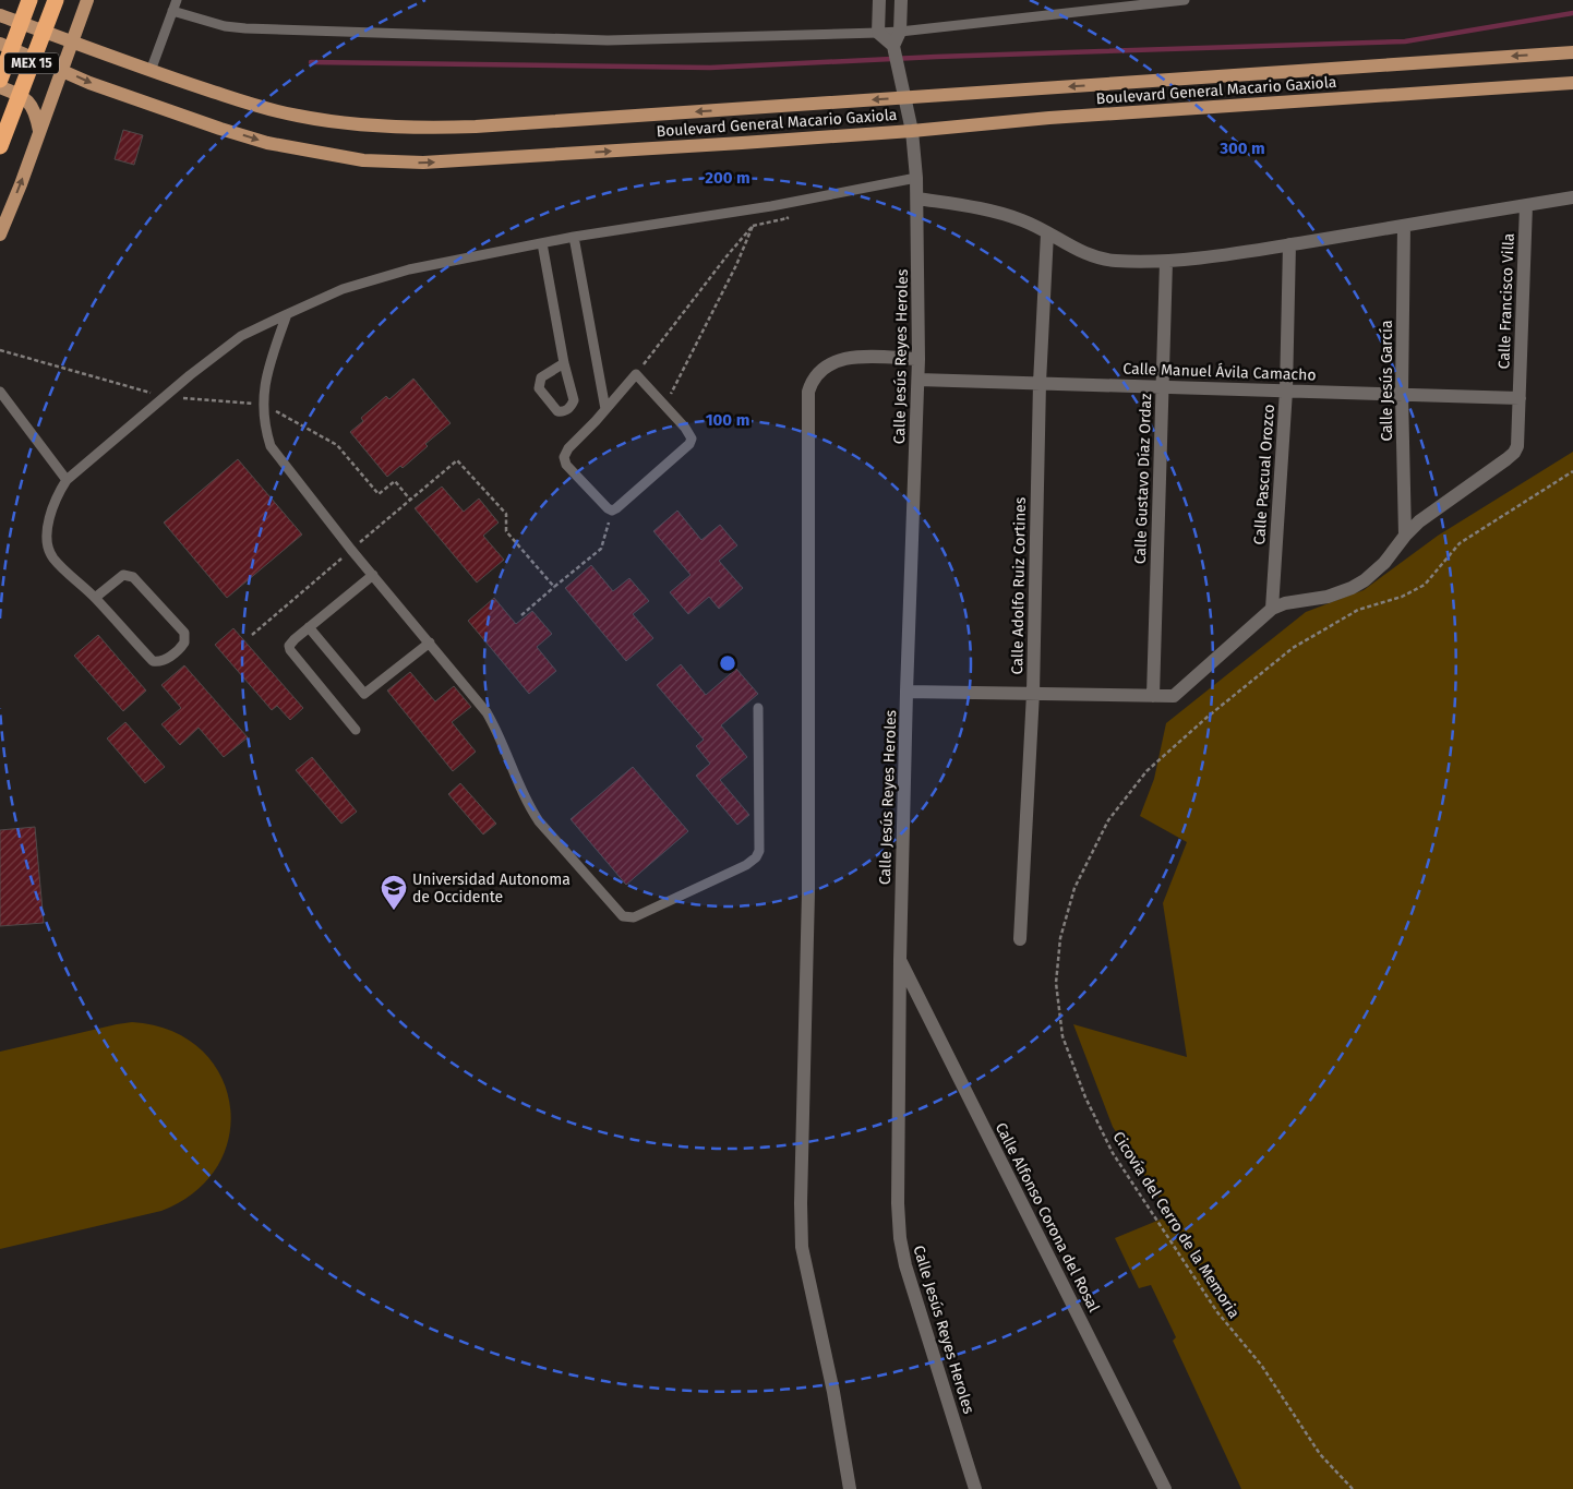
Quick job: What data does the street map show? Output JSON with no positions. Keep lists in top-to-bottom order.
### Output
{
  "streets": {
    "highway": ["MEX 15"],
    "main road": ["Boulevard General Macario Gaxiola"],
    "street": [
      "Calle Francisco Villa",
      "Calle Jesús Reyes Heroles",
      "Calle Manuel Ávila Camacho",
      "Calle Jesús García",
      "Calle Pascual Orozco",
      "Calle Gustavo Díaz Ordaz",
      "Calle Adolfo Ruiz Cortines",
      "Calle Alfonso Corona del Rosal"
    ],
    "path": ["Cicovía del Cerro de la Memoria"]
  },
  "crossings": [
    ["Boulevard General Macario Gaxiola", "Calle Jesús Reyes Heroles"],
    ["Calle Francisco Villa", "Calle Manuel Ávila Camacho"],
    ["Calle Francisco Villa", "Calle Jesús García"],
    ["Calle Francisco Villa", "Calle Pascual Orozco"],
    ["Calle Jesús Reyes Heroles", "Calle Manuel Ávila Camacho"],
    ["Calle Jesús Reyes Heroles", "Calle Alfonso Corona del Rosal"],
    ["Calle Manuel Ávila Camacho", "Calle Jesús García"],
    ["Calle Manuel Ávila Camacho", "Calle Pascual Orozco"],
    ["Calle Manuel Ávila Camacho", "Calle Gustavo Díaz Ordaz"],
    ["Calle Manuel Ávila Camacho", "Calle Adolfo Ruiz Cortines"]
  ],
  "places": {
    "school or university": ["Universidad Autonoma de Occidente"]
  },
  "rings": ["300 m", "200 m", "100 m"]
}
